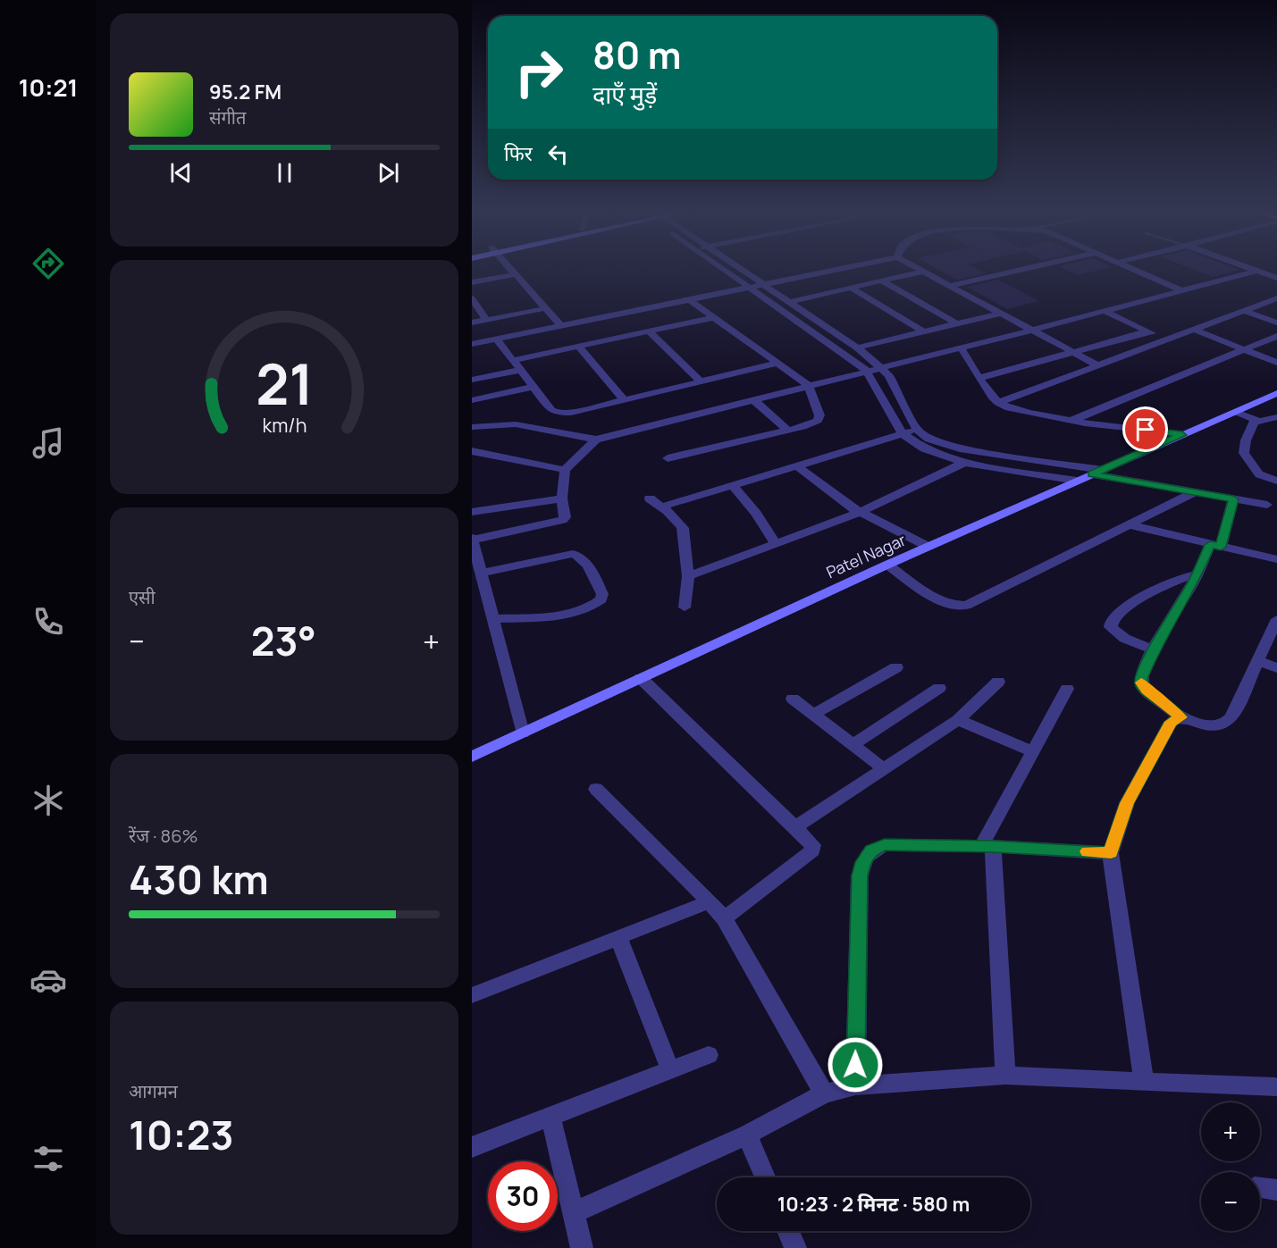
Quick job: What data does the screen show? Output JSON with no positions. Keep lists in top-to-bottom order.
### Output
{
  "streets": {
    "street": ["Patel Nagar"]
  },
  "page": {
    "tabs": "10:21",
    "turn": ["80 m", "दाएँ मुड़ें"],
    "song": ["95.2 FM", "संगीत"],
    "then": "फिर",
    "tile": [
      "एसी",
      ["रेंज · 86%", "430 km"],
      ["आगमन", "10:23"]
    ],
    "heat": ["−", "23°", "+"],
    "map_buttons": ["+", "−"],
    "limit": "30",
    "trip": "10:23 · 2 मिनट · 580 m",
    "gauge": ["21", "km/h"]
  }
}
